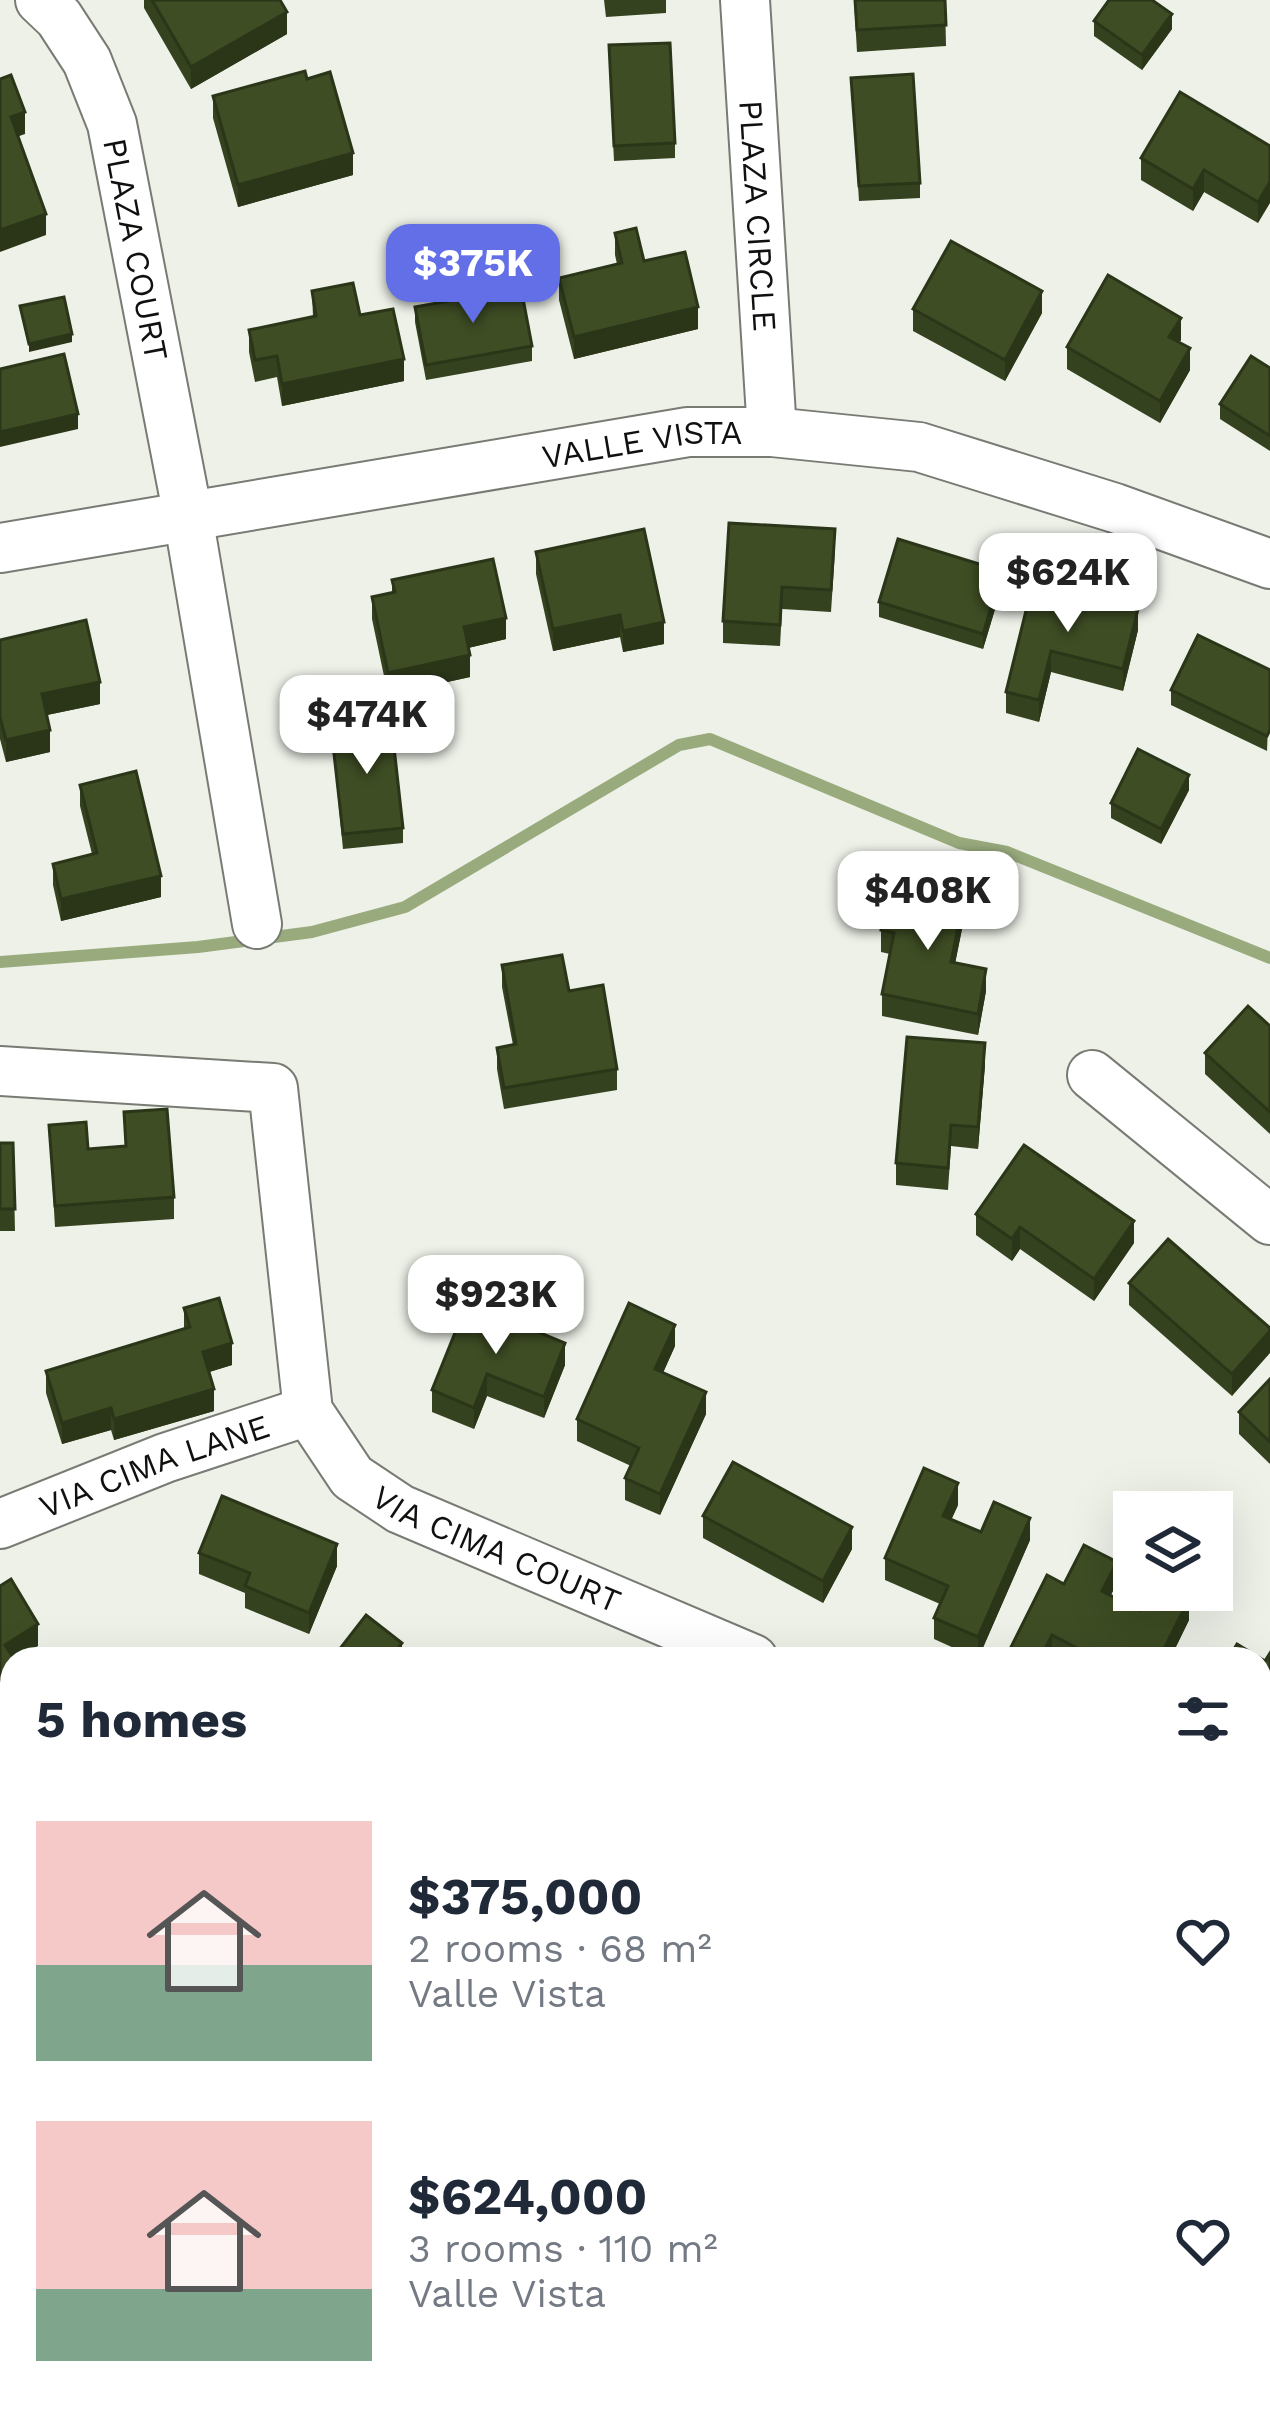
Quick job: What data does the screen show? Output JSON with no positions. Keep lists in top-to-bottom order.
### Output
{
  "streets": {
    "street": [
      "PLAZA CIRCLE",
      "PLAZA COURT",
      "VALLE VISTA",
      "VIA CIMA LANE",
      "VIA CIMA COURT"
    ]
  },
  "crossings": [
    ["PLAZA CIRCLE", "VALLE VISTA"],
    ["PLAZA COURT", "VALLE VISTA"],
    ["VIA CIMA LANE", "VIA CIMA COURT"]
  ],
  "page": {
    "price": [
      "$375K",
      "$624K",
      "$474K",
      "$408K",
      "$923K"
    ],
    "heading": "5 homes",
    "list": [
      {
        "name": "$375,000",
        "note": "2 rooms · 68 m² · Valle Vista"
      },
      {
        "name": "$624,000",
        "note": "3 rooms · 110 m² · Valle Vista"
      }
    ]
  }
}
